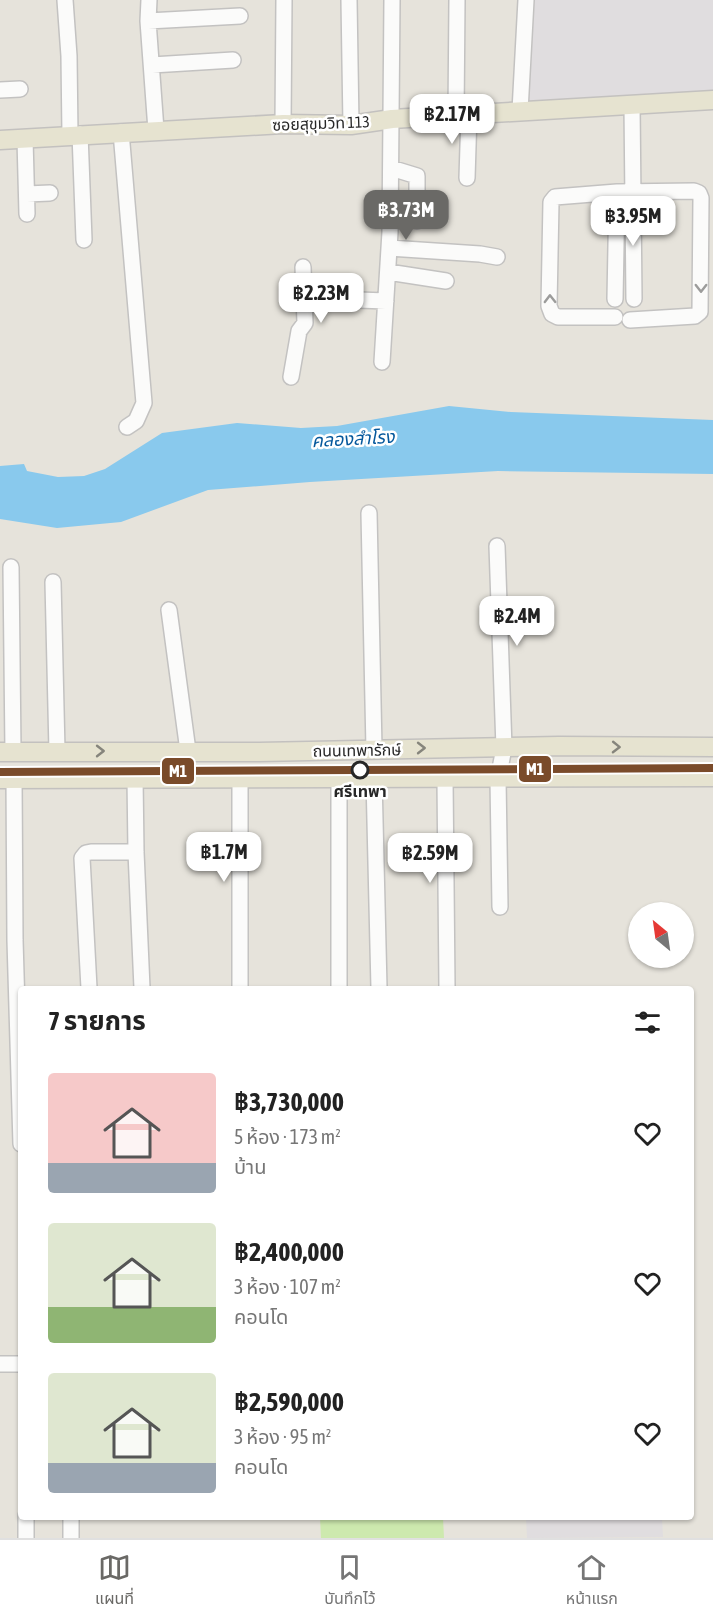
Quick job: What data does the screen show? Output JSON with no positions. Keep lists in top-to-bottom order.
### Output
{
  "streets": {
    "main road": ["ซอยสุขุมวิท 113", "ถนนเทพารักษ์"]
  },
  "water": ["คลองสำโรง"],
  "places": ["ศรีเทพา"],
  "lines": ["transit line M1"],
  "north": "top left",
  "page": {
    "price": [
      "฿2.17M",
      "฿3.73M",
      "฿3.95M",
      "฿2.23M",
      "฿2.4M",
      "฿1.7M",
      "฿2.59M"
    ],
    "heading": "7 รายการ",
    "list": [
      {
        "name": "฿3,730,000",
        "note": "5 ห้อง · 173 m² · บ้าน"
      },
      {
        "name": "฿2,400,000",
        "note": "3 ห้อง · 107 m² · คอนโด"
      },
      {
        "name": "฿2,590,000",
        "note": "3 ห้อง · 95 m² · คอนโด"
      }
    ],
    "tabs": ["แผนที่", "บันทึกไว้", "หน้าแรก"]
  }
}
